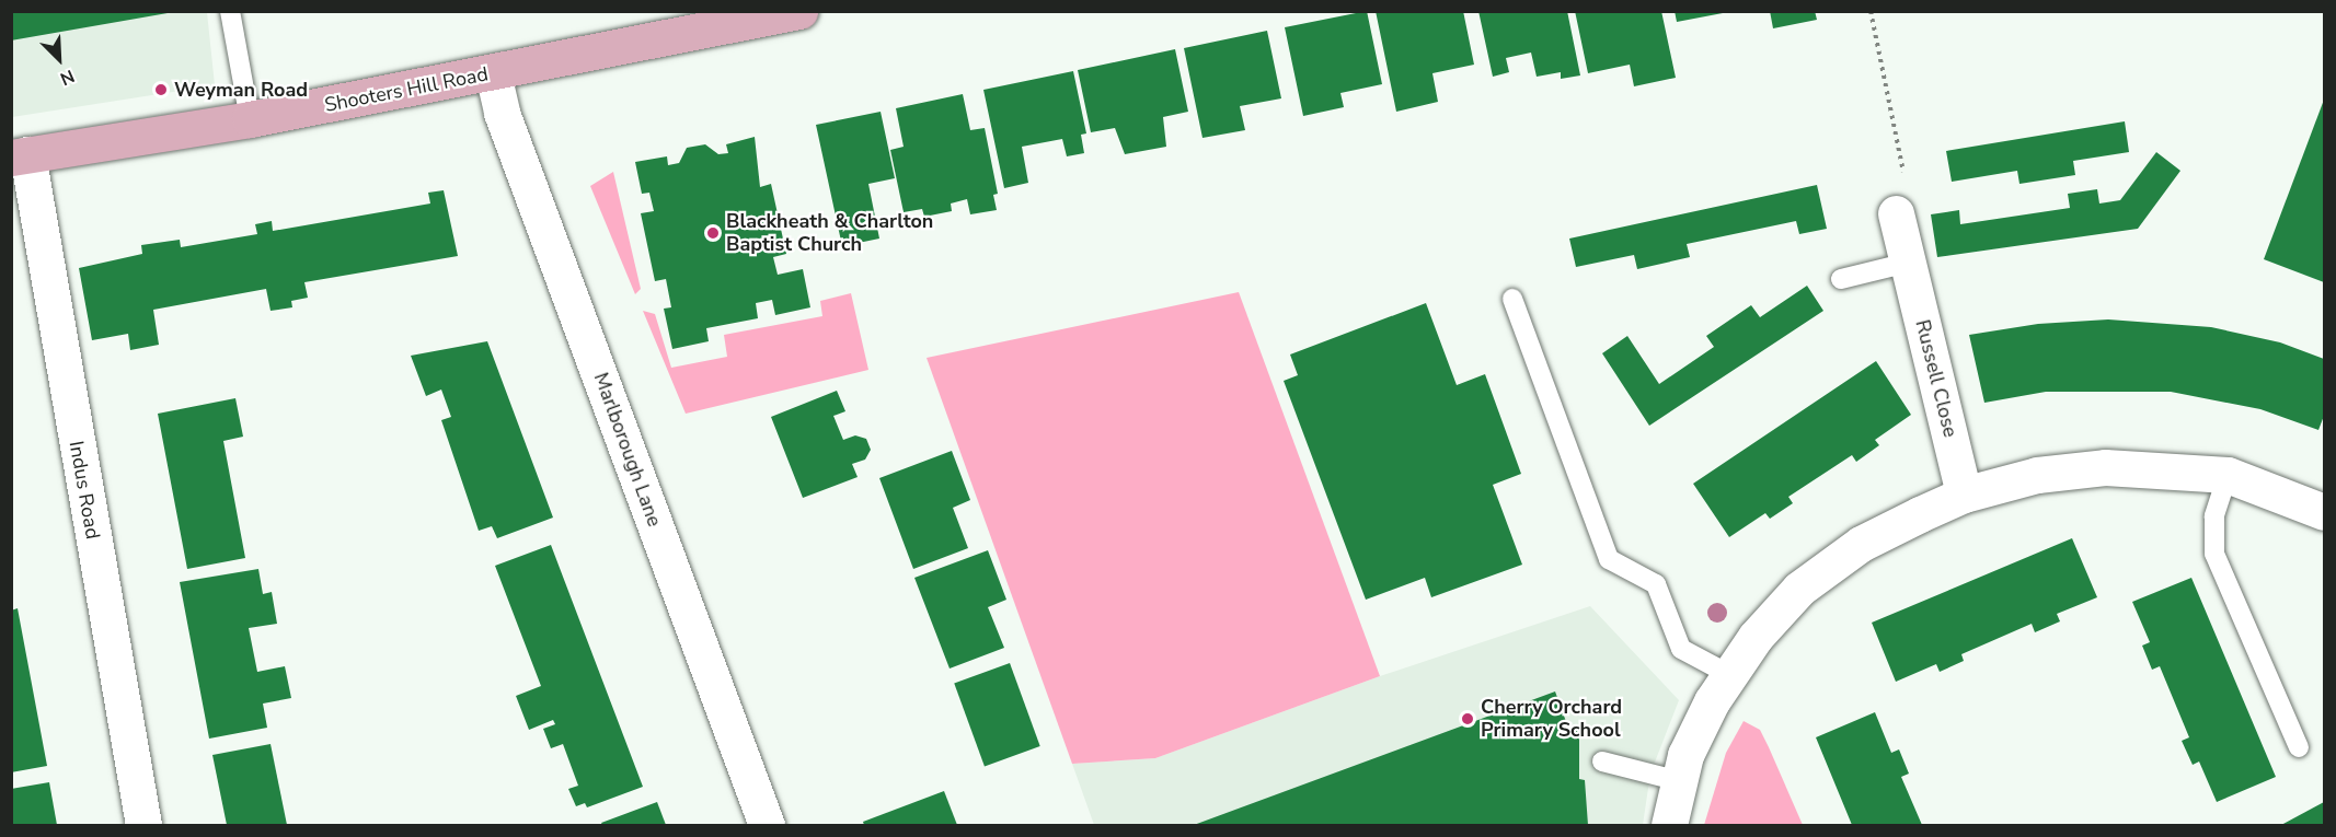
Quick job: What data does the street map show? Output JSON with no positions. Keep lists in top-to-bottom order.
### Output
{
  "streets": {
    "main road": ["Shooters Hill Road"],
    "street": ["Russell Close", "Marlborough Lane", "Indus Road"]
  },
  "crossings": [
    ["Shooters Hill Road", "Marlborough Lane"],
    ["Shooters Hill Road", "Indus Road"]
  ],
  "places": ["Weyman Road", "Blackheath & Charlton Baptist Church", "Cherry Orchard Primary School"],
  "north": "bottom right"
}
